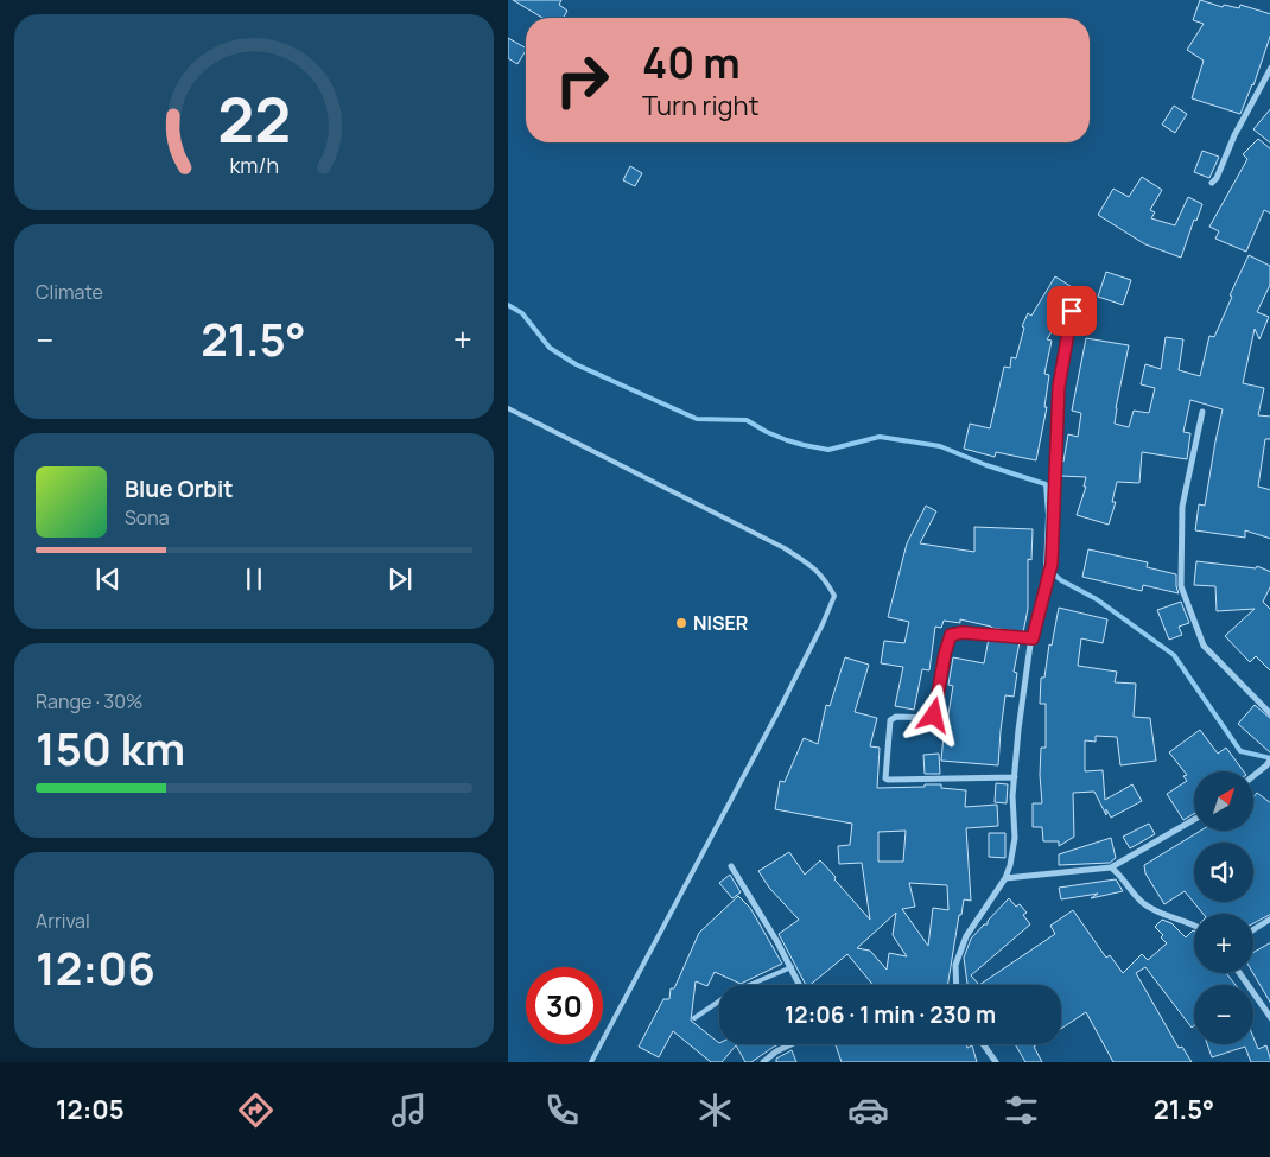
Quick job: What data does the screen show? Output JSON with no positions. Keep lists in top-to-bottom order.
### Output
{
  "places": ["NISER"],
  "north": "top right",
  "page": {
    "turn": ["40 m", "Turn right"],
    "tile": [
      "Climate",
      ["Range · 30%", "150 km"],
      ["Arrival", "12:06"]
    ],
    "heat": ["−", "21.5°", "+"],
    "song": ["Blue Orbit", "Sona"],
    "map_buttons": ["+", "−"],
    "limit": "30",
    "trip": "12:06 · 1 min · 230 m",
    "tabs": ["12:05", "21.5°"],
    "gauge": ["22", "km/h"]
  }
}
